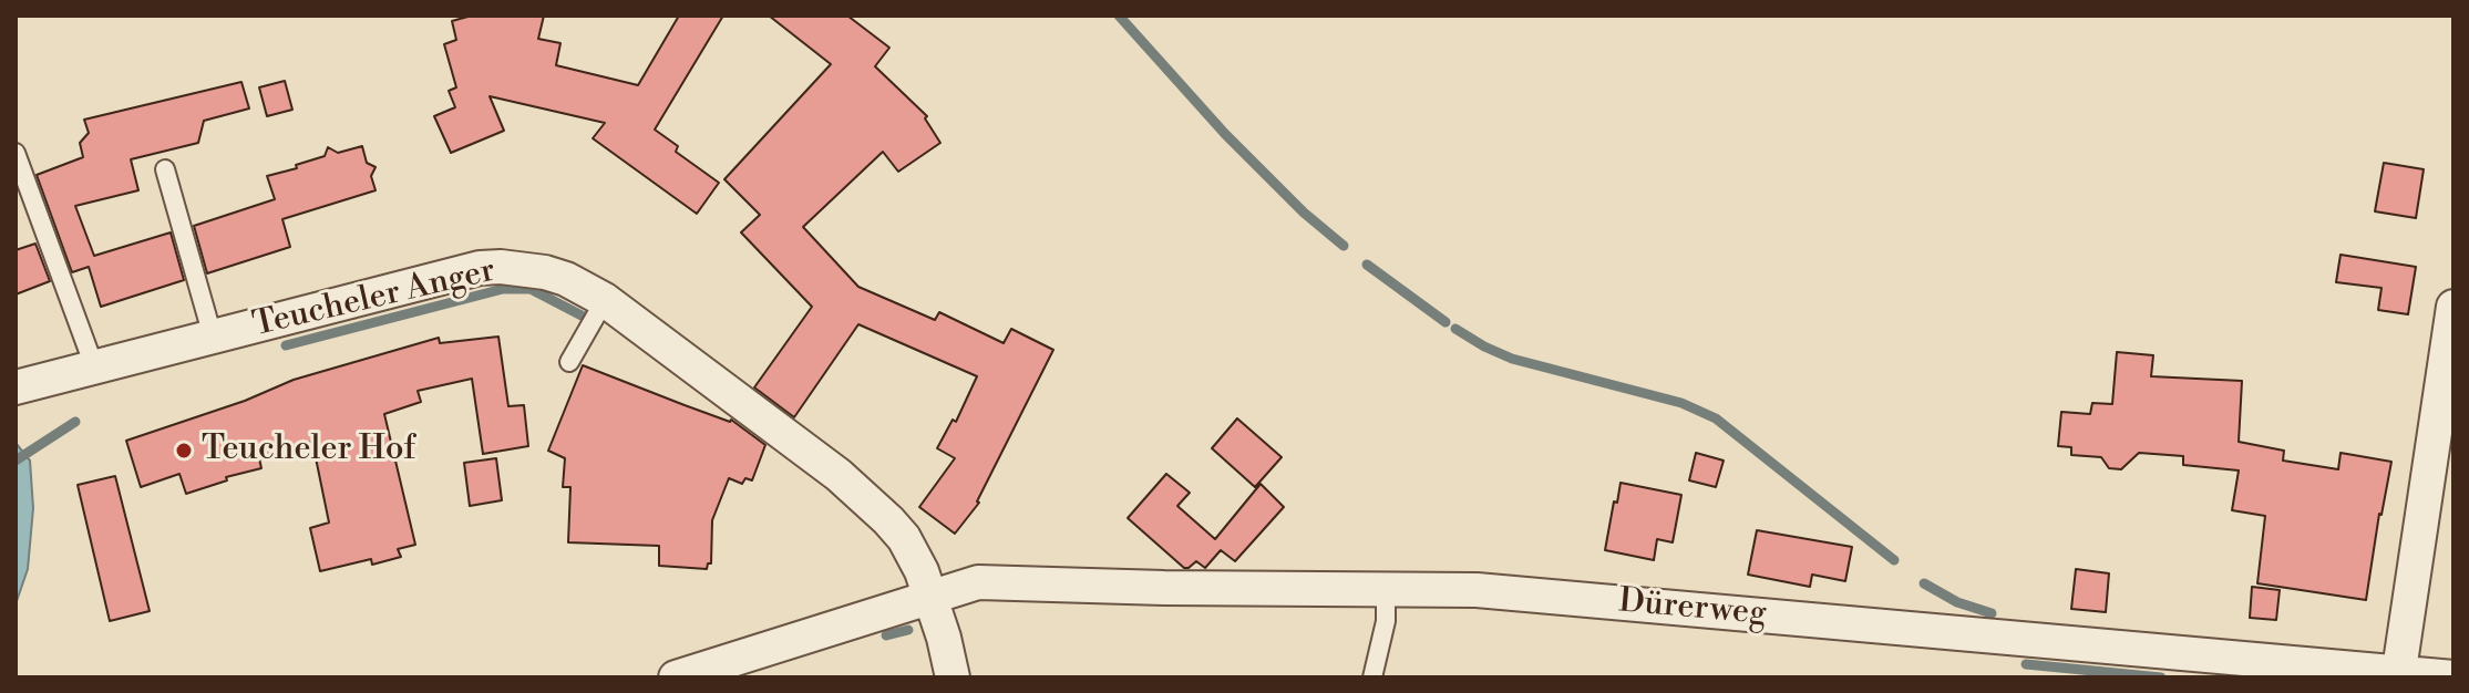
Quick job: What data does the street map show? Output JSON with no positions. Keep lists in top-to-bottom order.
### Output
{
  "streets": {
    "street": ["Teucheler Anger", "Dürerweg"]
  },
  "crossings": [
    ["Teucheler Anger", "Dürerweg"]
  ],
  "places": ["Teucheler Hof"]
}
